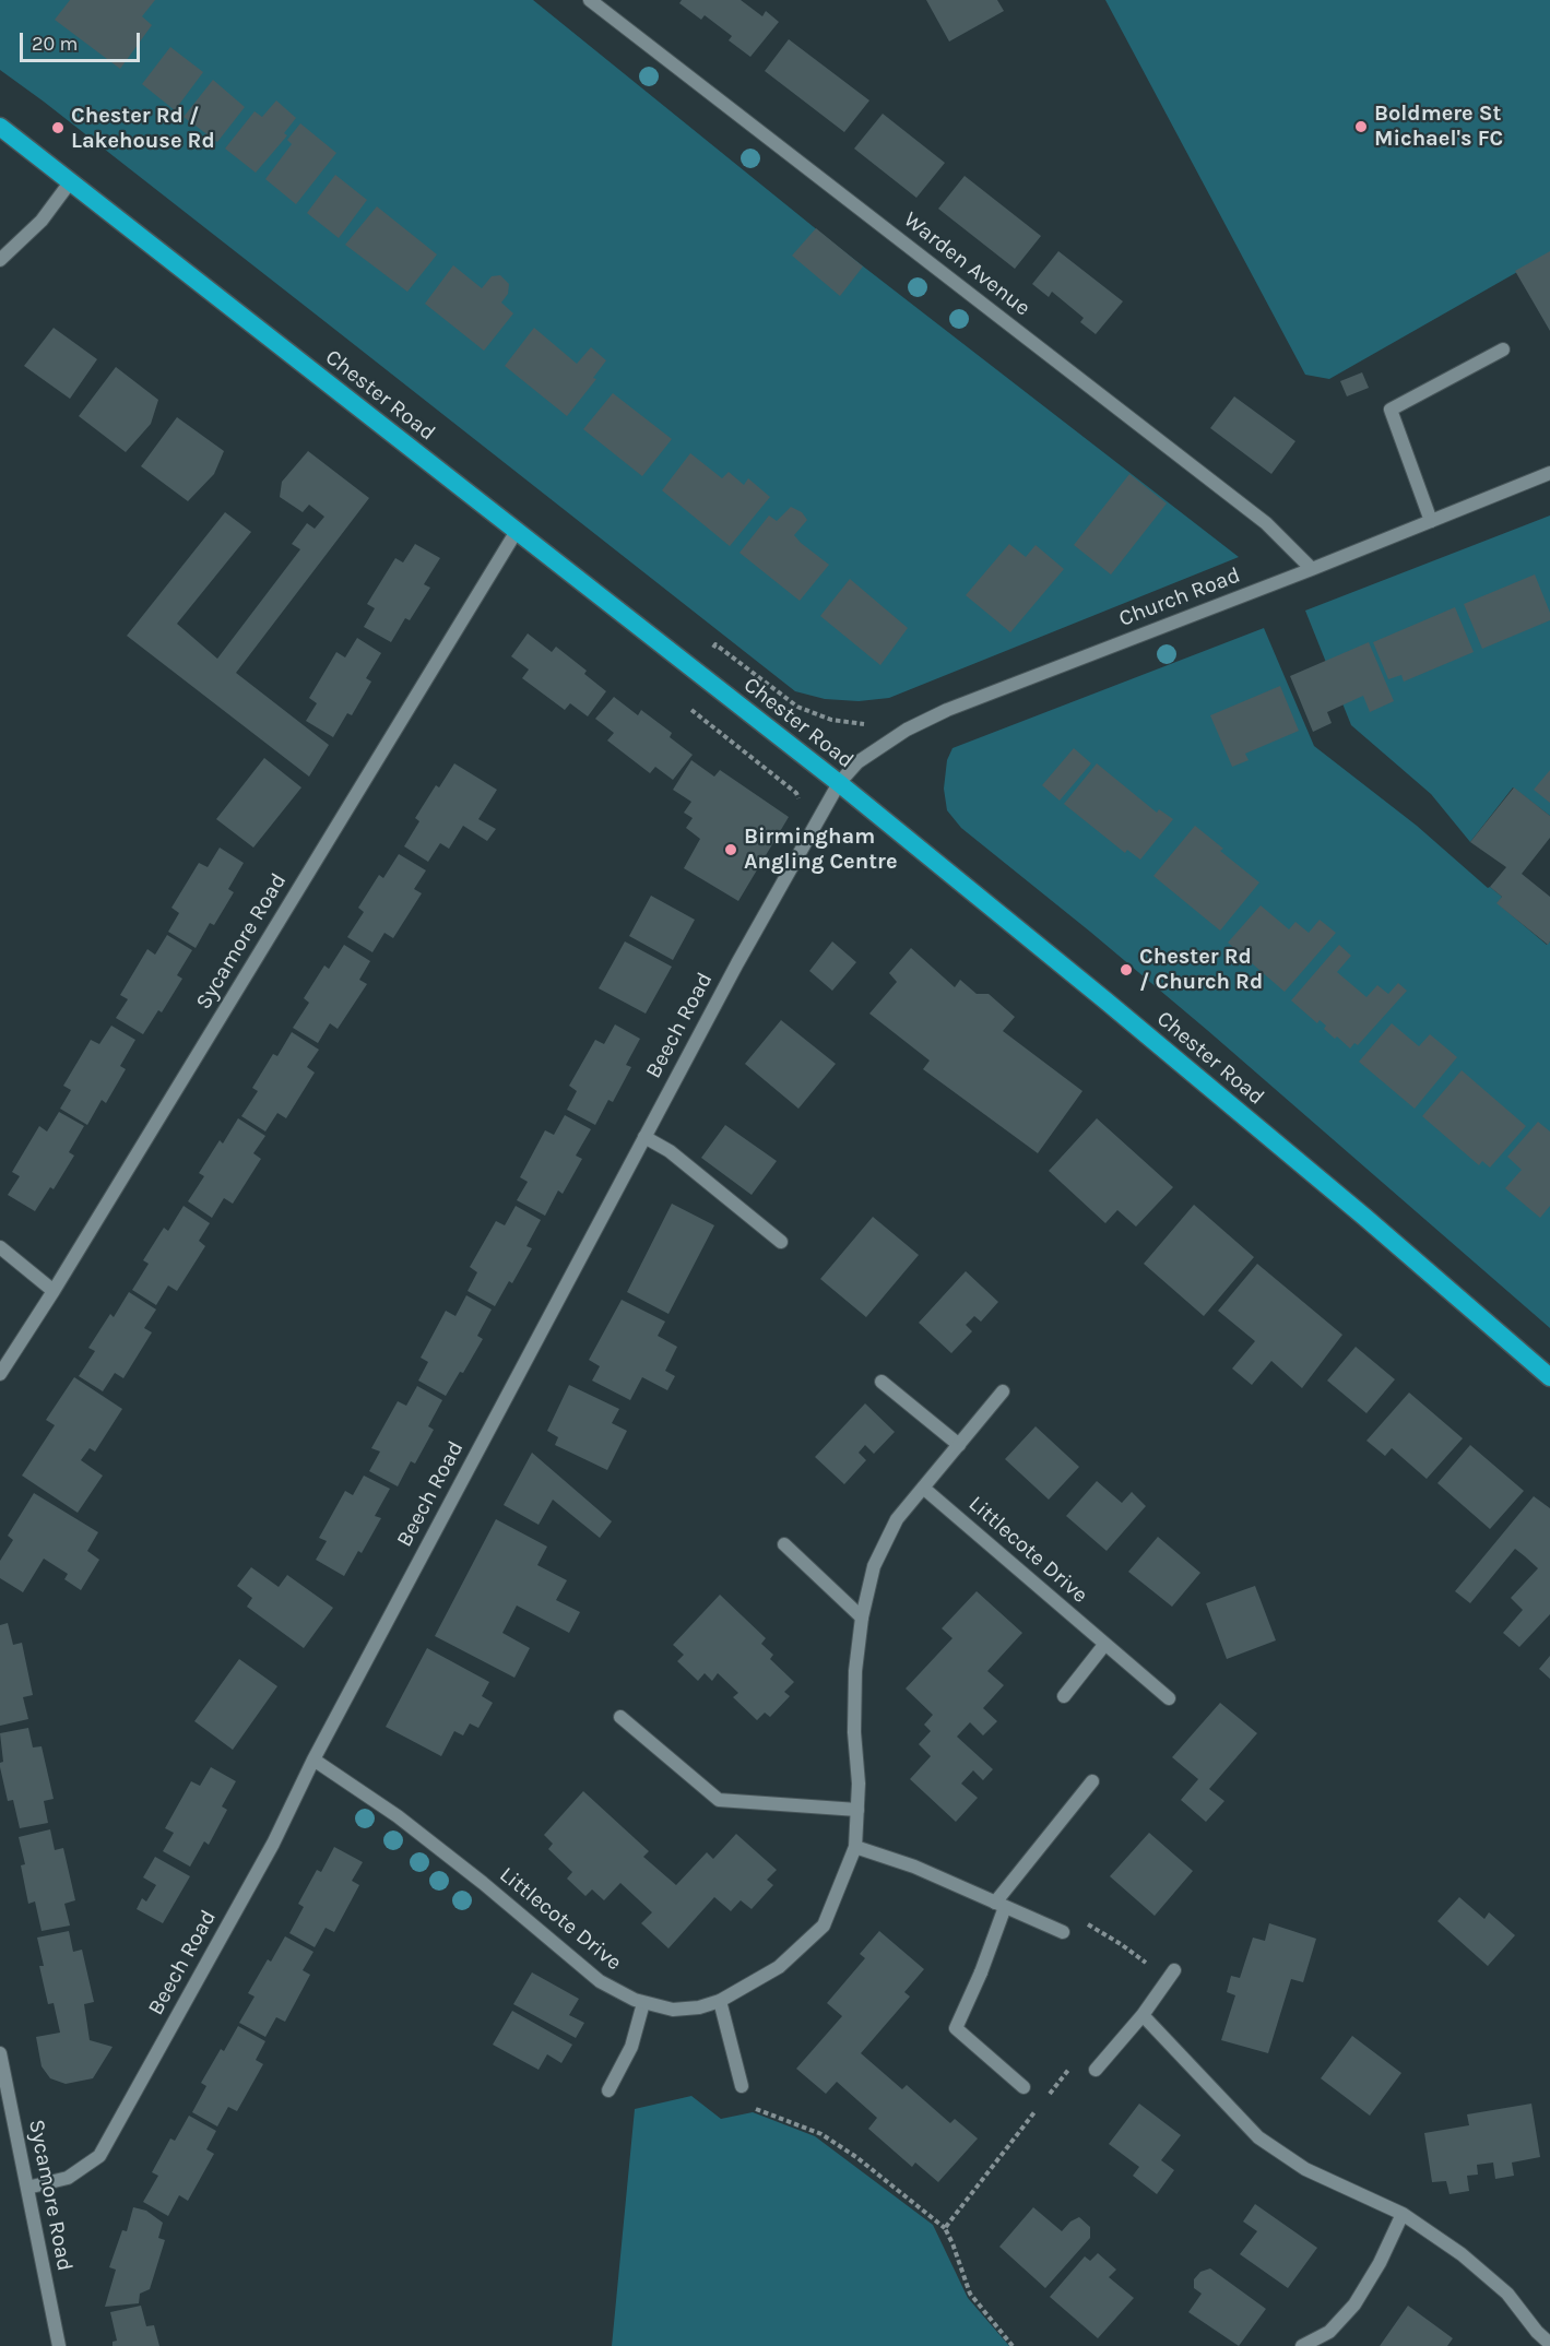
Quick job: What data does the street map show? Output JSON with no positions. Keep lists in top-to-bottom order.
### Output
{
  "streets": {
    "highway": ["Chester Road"],
    "street": [
      "Warden Avenue",
      "Church Road",
      "Sycamore Road",
      "Beech Road",
      "Littlecote Drive"
    ]
  },
  "crossings": [
    ["Warden Avenue", "Church Road"],
    ["Chester Road", "Church Road"],
    ["Chester Road", "Sycamore Road"],
    ["Chester Road", "Beech Road"],
    ["Church Road", "Beech Road"],
    ["Sycamore Road", "Beech Road"],
    ["Beech Road", "Littlecote Drive"]
  ],
  "places": [
    "Boldmere St Michael's FC",
    "Chester Rd / Lakehouse Rd",
    "Birmingham Angling Centre",
    "Chester Rd / Church Rd"
  ],
  "scale_bar": "20 m"
}
